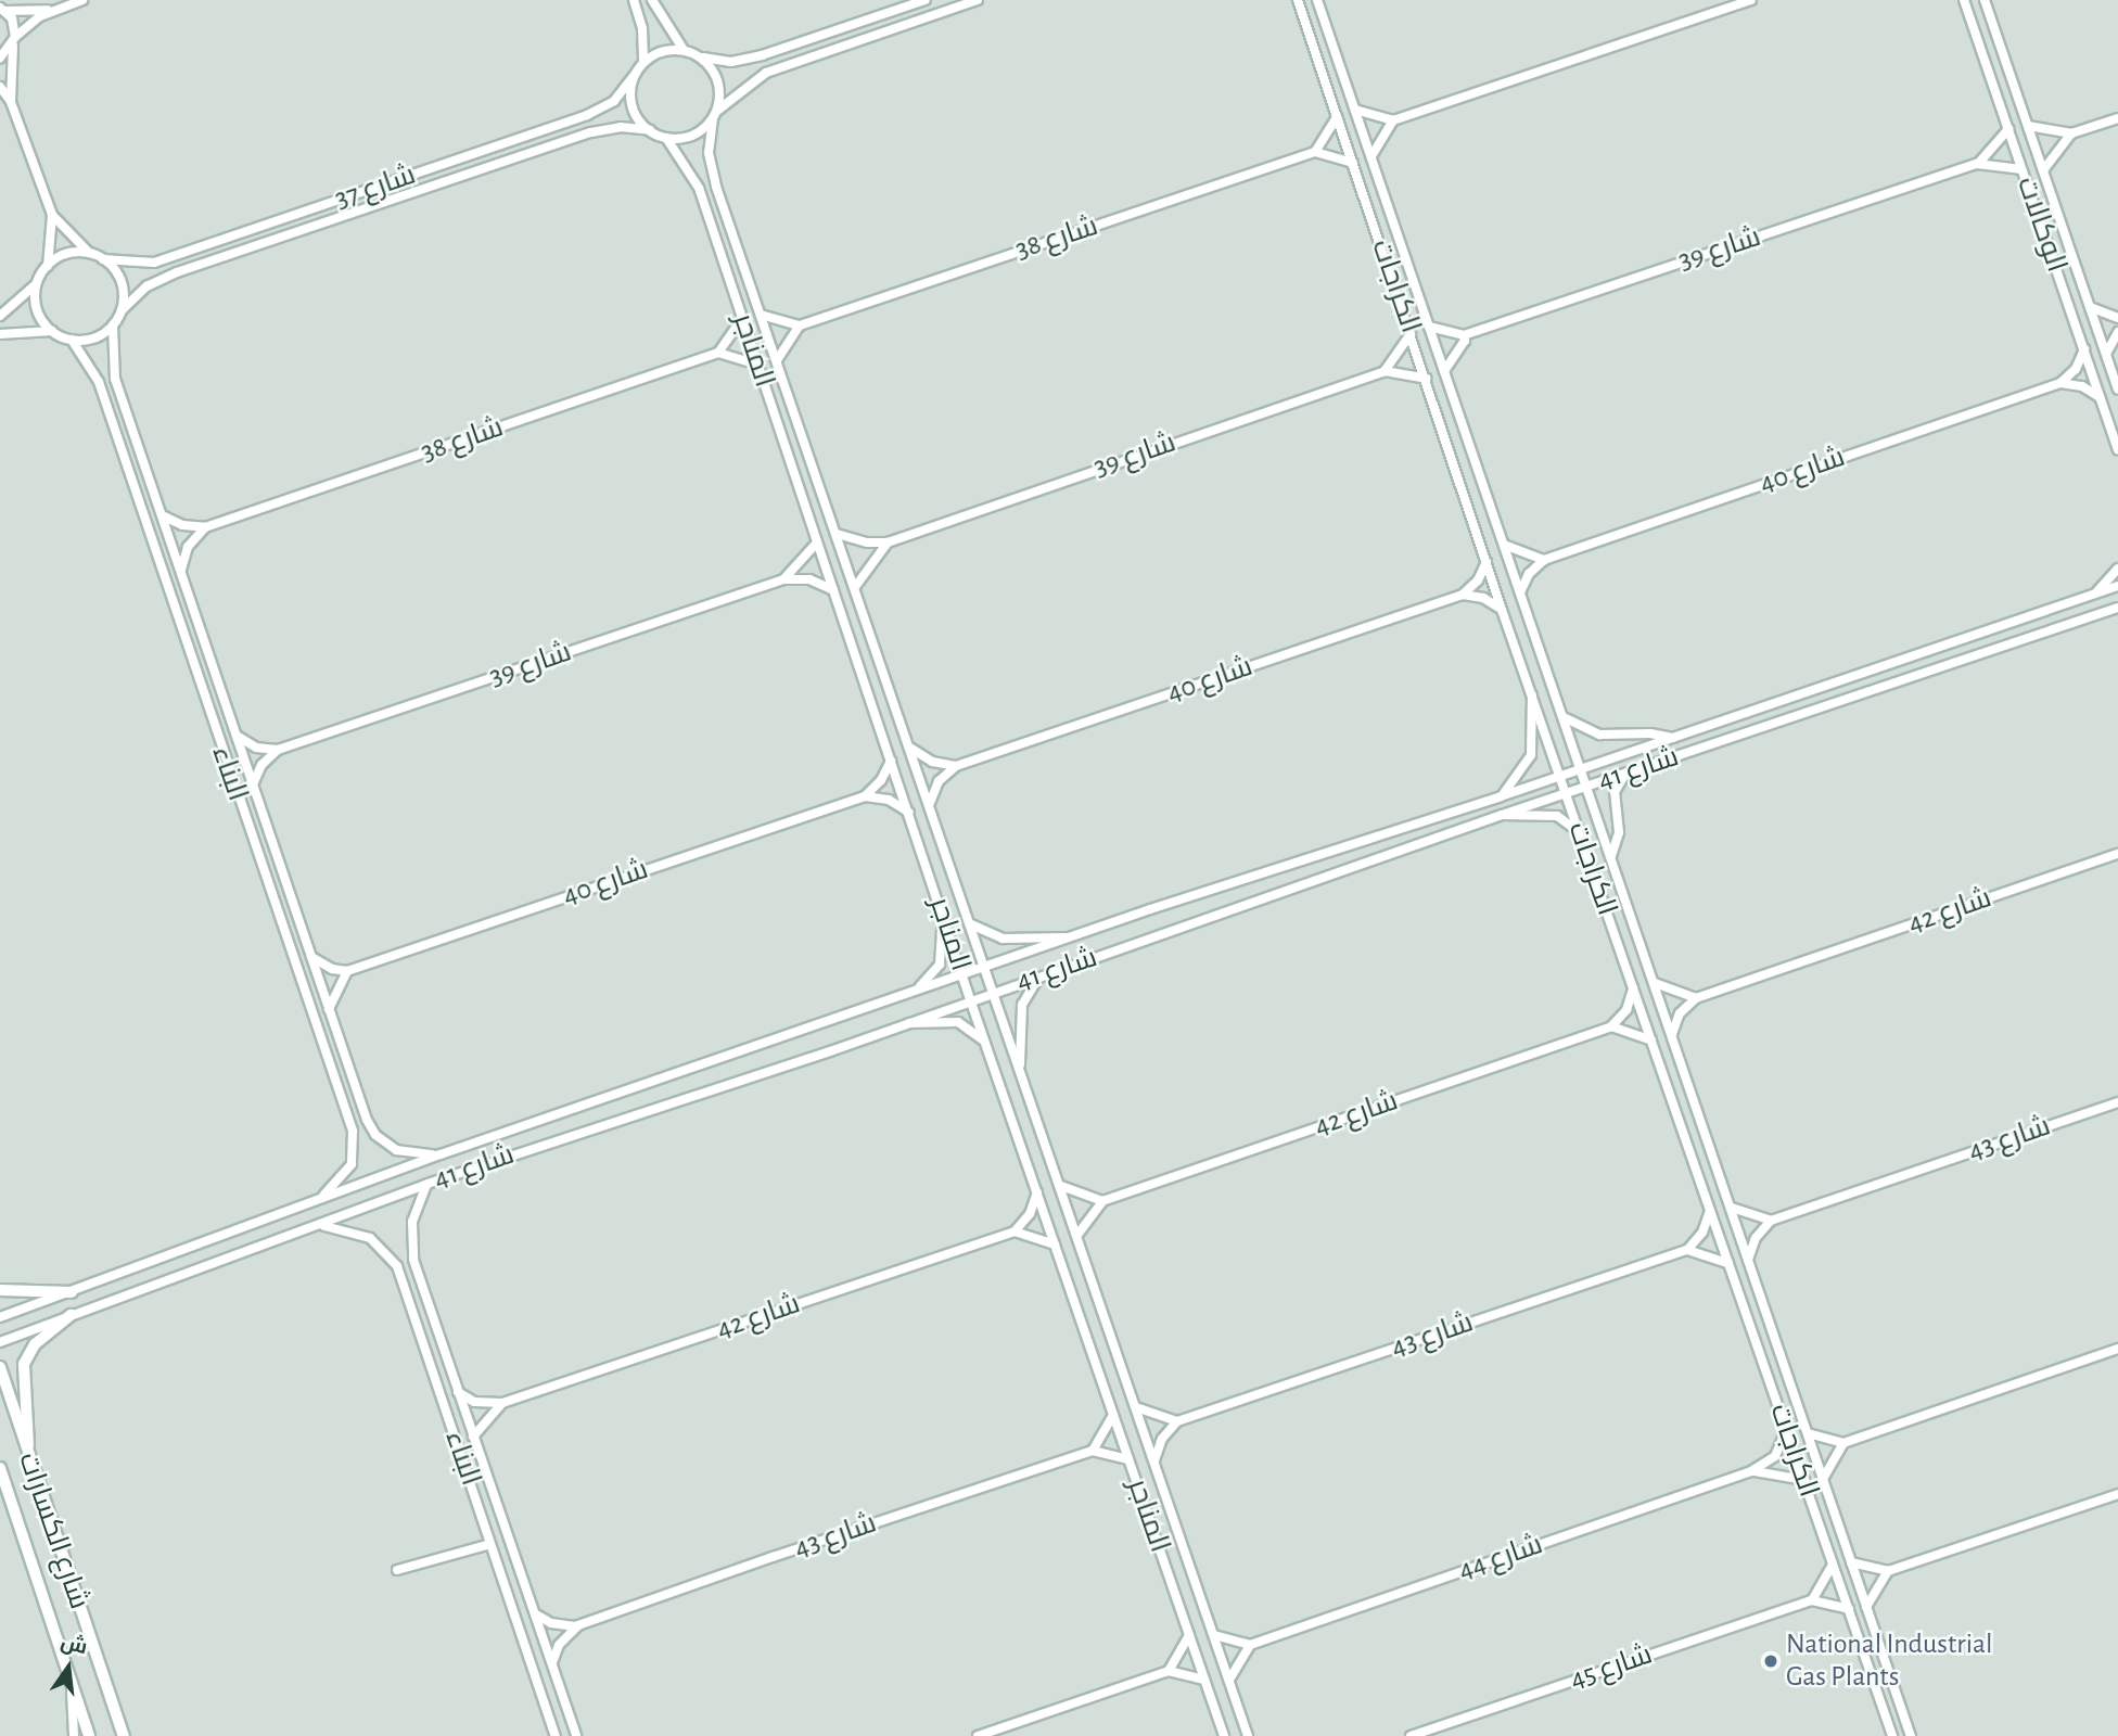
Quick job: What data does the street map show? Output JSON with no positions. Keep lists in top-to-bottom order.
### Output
{
  "streets": {
    "street": [
      "شارع 37",
      "الوكالات",
      "شارع 38",
      "شارع 39",
      "الكراجات",
      "المناجر",
      "شارع 40",
      "شارع 41",
      "البناء",
      "شارع 42",
      "شارع 43",
      "شارع الكسارات",
      "شارع 44",
      "شارع 45"
    ]
  },
  "crossings": [
    ["شارع 37", "المناجر"],
    ["شارع 37", "البناء"],
    ["الوكالات", "شارع 39"],
    ["شارع 39", "الكراجات"],
    ["شارع 39", "المناجر"],
    ["الكراجات", "شارع 41"],
    ["الكراجات", "شارع 44"],
    ["المناجر", "شارع 41"],
    ["شارع 41", "البناء"],
    ["البناء", "شارع 42"]
  ],
  "places": ["National Industrial Gas Plants"],
  "north": "top"
}
